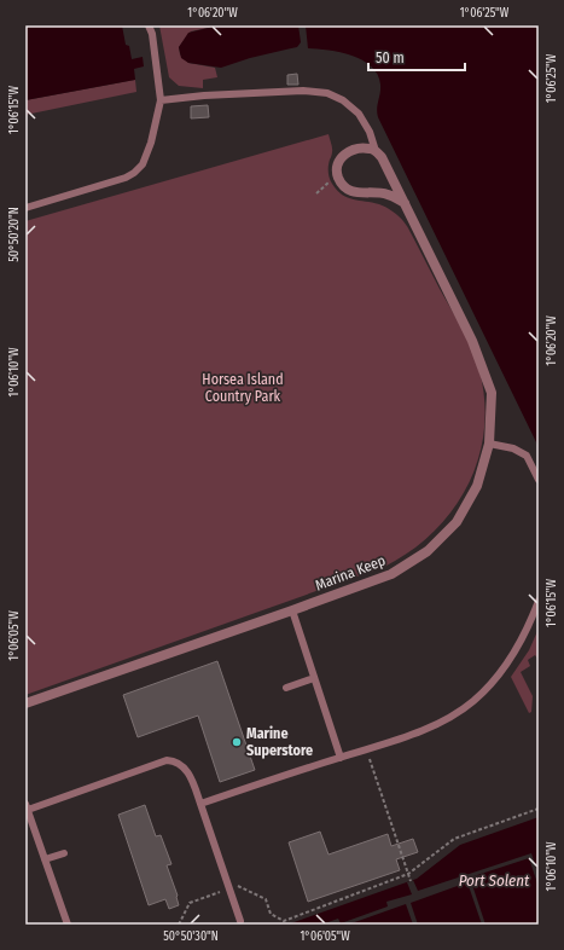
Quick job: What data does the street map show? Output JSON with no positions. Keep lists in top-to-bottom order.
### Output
{
  "streets": {
    "street": ["Marina Keep"]
  },
  "water": ["Port Solent"],
  "parks": ["Horsea Island Country Park"],
  "places": ["Marine Superstore"],
  "scale_bar": "50 m",
  "coordinates": [
    "1°06'20\"W",
    "1°06'25\"W",
    "1°06'15\"W",
    "50°50'20\"N",
    "1°06'10\"W",
    "1°06'05\"W",
    "50°50'30\"N"
  ]
}
